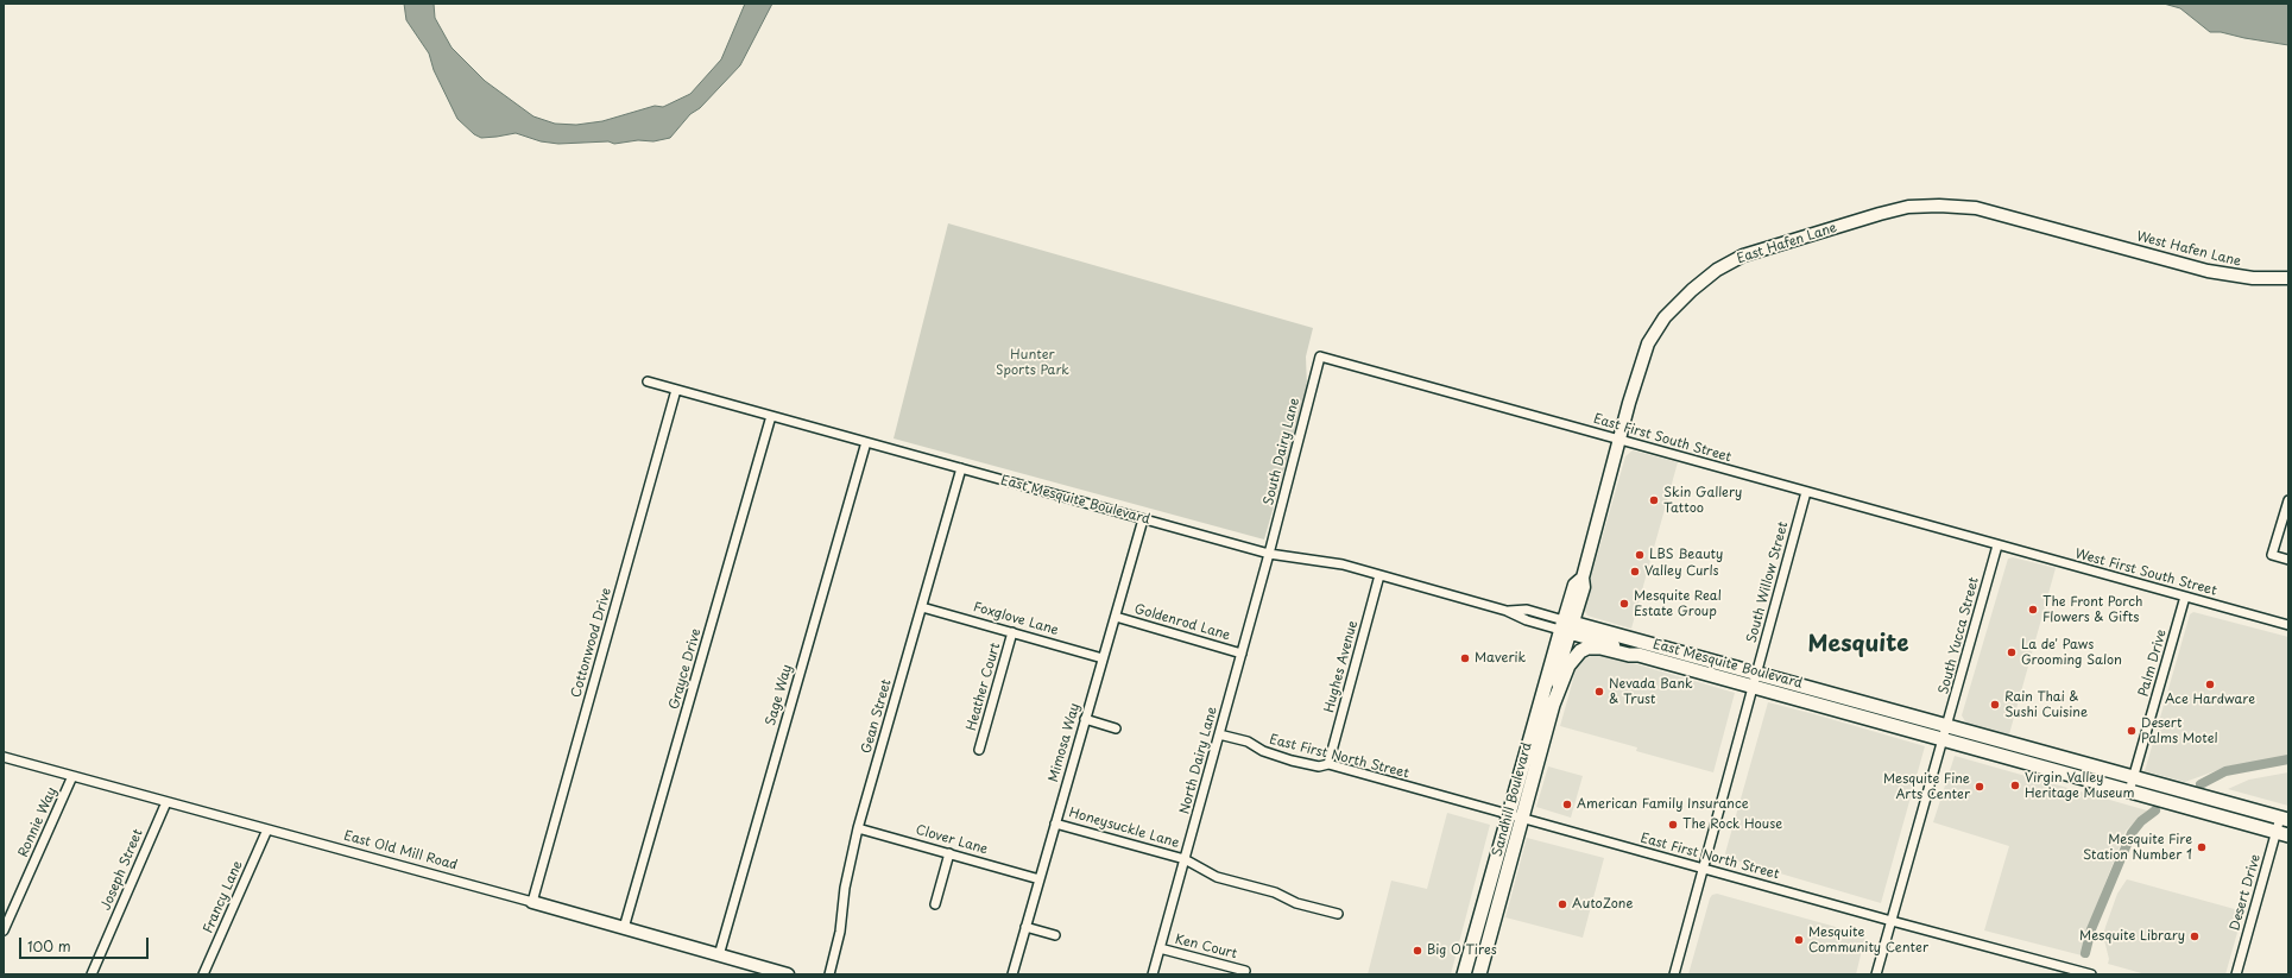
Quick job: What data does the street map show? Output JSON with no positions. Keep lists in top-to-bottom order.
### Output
{
  "streets": {
    "main road": [
      "East Hafen Lane",
      "West Hafen Lane",
      "East Mesquite Boulevard",
      "Sandhill Boulevard",
      "East Old Mill Road"
    ],
    "street": [
      "East First South Street",
      "South Dairy Lane",
      "West First South Street",
      "South Willow Street",
      "Foxglove Lane",
      "Goldenrod Lane",
      "South Yucca Street",
      "Cottonwood Drive",
      "Palm Drive",
      "Hughes Avenue",
      "Grayce Drive",
      "Heather Court",
      "Sage Way",
      "Gean Street",
      "Mimosa Way",
      "East First North Street",
      "North Dairy Lane",
      "Ronnie Way",
      "Honeysuckle Lane",
      "Clover Lane",
      "Joseph Street",
      "Desert Drive",
      "Francy Lane",
      "Ken Court"
    ]
  },
  "crossings": [
    ["East Hafen Lane", "West Hafen Lane"],
    ["East Hafen Lane", "East First South Street"],
    ["East Hafen Lane", "East Mesquite Boulevard"],
    ["East Hafen Lane", "Sandhill Boulevard"],
    ["East First South Street", "South Dairy Lane"],
    ["East First South Street", "West First South Street"],
    ["East First South Street", "South Willow Street"],
    ["East First South Street", "South Yucca Street"],
    ["South Dairy Lane", "East Mesquite Boulevard"],
    ["South Dairy Lane", "North Dairy Lane"],
    ["East Mesquite Boulevard", "South Willow Street"],
    ["East Mesquite Boulevard", "South Yucca Street"],
    ["East Mesquite Boulevard", "Cottonwood Drive"],
    ["East Mesquite Boulevard", "Hughes Avenue"],
    ["East Mesquite Boulevard", "Grayce Drive"],
    ["East Mesquite Boulevard", "Sage Way"],
    ["East Mesquite Boulevard", "Gean Street"],
    ["East Mesquite Boulevard", "Mimosa Way"],
    ["East Mesquite Boulevard", "North Dairy Lane"],
    ["East Mesquite Boulevard", "Sandhill Boulevard"],
    ["West First South Street", "South Yucca Street"],
    ["West First South Street", "Palm Drive"],
    ["South Willow Street", "East First North Street"],
    ["Foxglove Lane", "Heather Court"],
    ["Foxglove Lane", "Gean Street"],
    ["Foxglove Lane", "Mimosa Way"],
    ["Goldenrod Lane", "Mimosa Way"],
    ["Goldenrod Lane", "North Dairy Lane"],
    ["South Yucca Street", "East First North Street"],
    ["Cottonwood Drive", "East Old Mill Road"],
    ["Hughes Avenue", "East First North Street"],
    ["Grayce Drive", "East Old Mill Road"],
    ["Sage Way", "East Old Mill Road"],
    ["Gean Street", "Clover Lane"],
    ["Mimosa Way", "Honeysuckle Lane"],
    ["Mimosa Way", "Clover Lane"],
    ["East First North Street", "North Dairy Lane"],
    ["East First North Street", "Sandhill Boulevard"],
    ["North Dairy Lane", "Honeysuckle Lane"],
    ["North Dairy Lane", "Ken Court"],
    ["Ronnie Way", "East Old Mill Road"],
    ["East Old Mill Road", "Joseph Street"],
    ["East Old Mill Road", "Francy Lane"]
  ],
  "districts": ["Mesquite"],
  "parks": ["Hunter Sports Park"],
  "places": [
    "Skin Gallery Tattoo",
    "LBS Beauty",
    "Valley Curls",
    "Mesquite Real Estate Group",
    "The Front Porch Flowers & Gifts",
    "La de' Paws Grooming Salon",
    "Maverik",
    "Ace Hardware",
    "Nevada Bank & Trust",
    "Rain Thai & Sushi Cuisine",
    "Desert Palms Motel",
    "Virgin Valley Heritage Museum",
    "Mesquite Fine Arts Center",
    "American Family Insurance",
    "The Rock House",
    "Mesquite Fire Station Number 1",
    "AutoZone",
    "Mesquite Library",
    "Mesquite Community Center",
    "Big O Tires"
  ],
  "scale_bar": "100 m"
}
